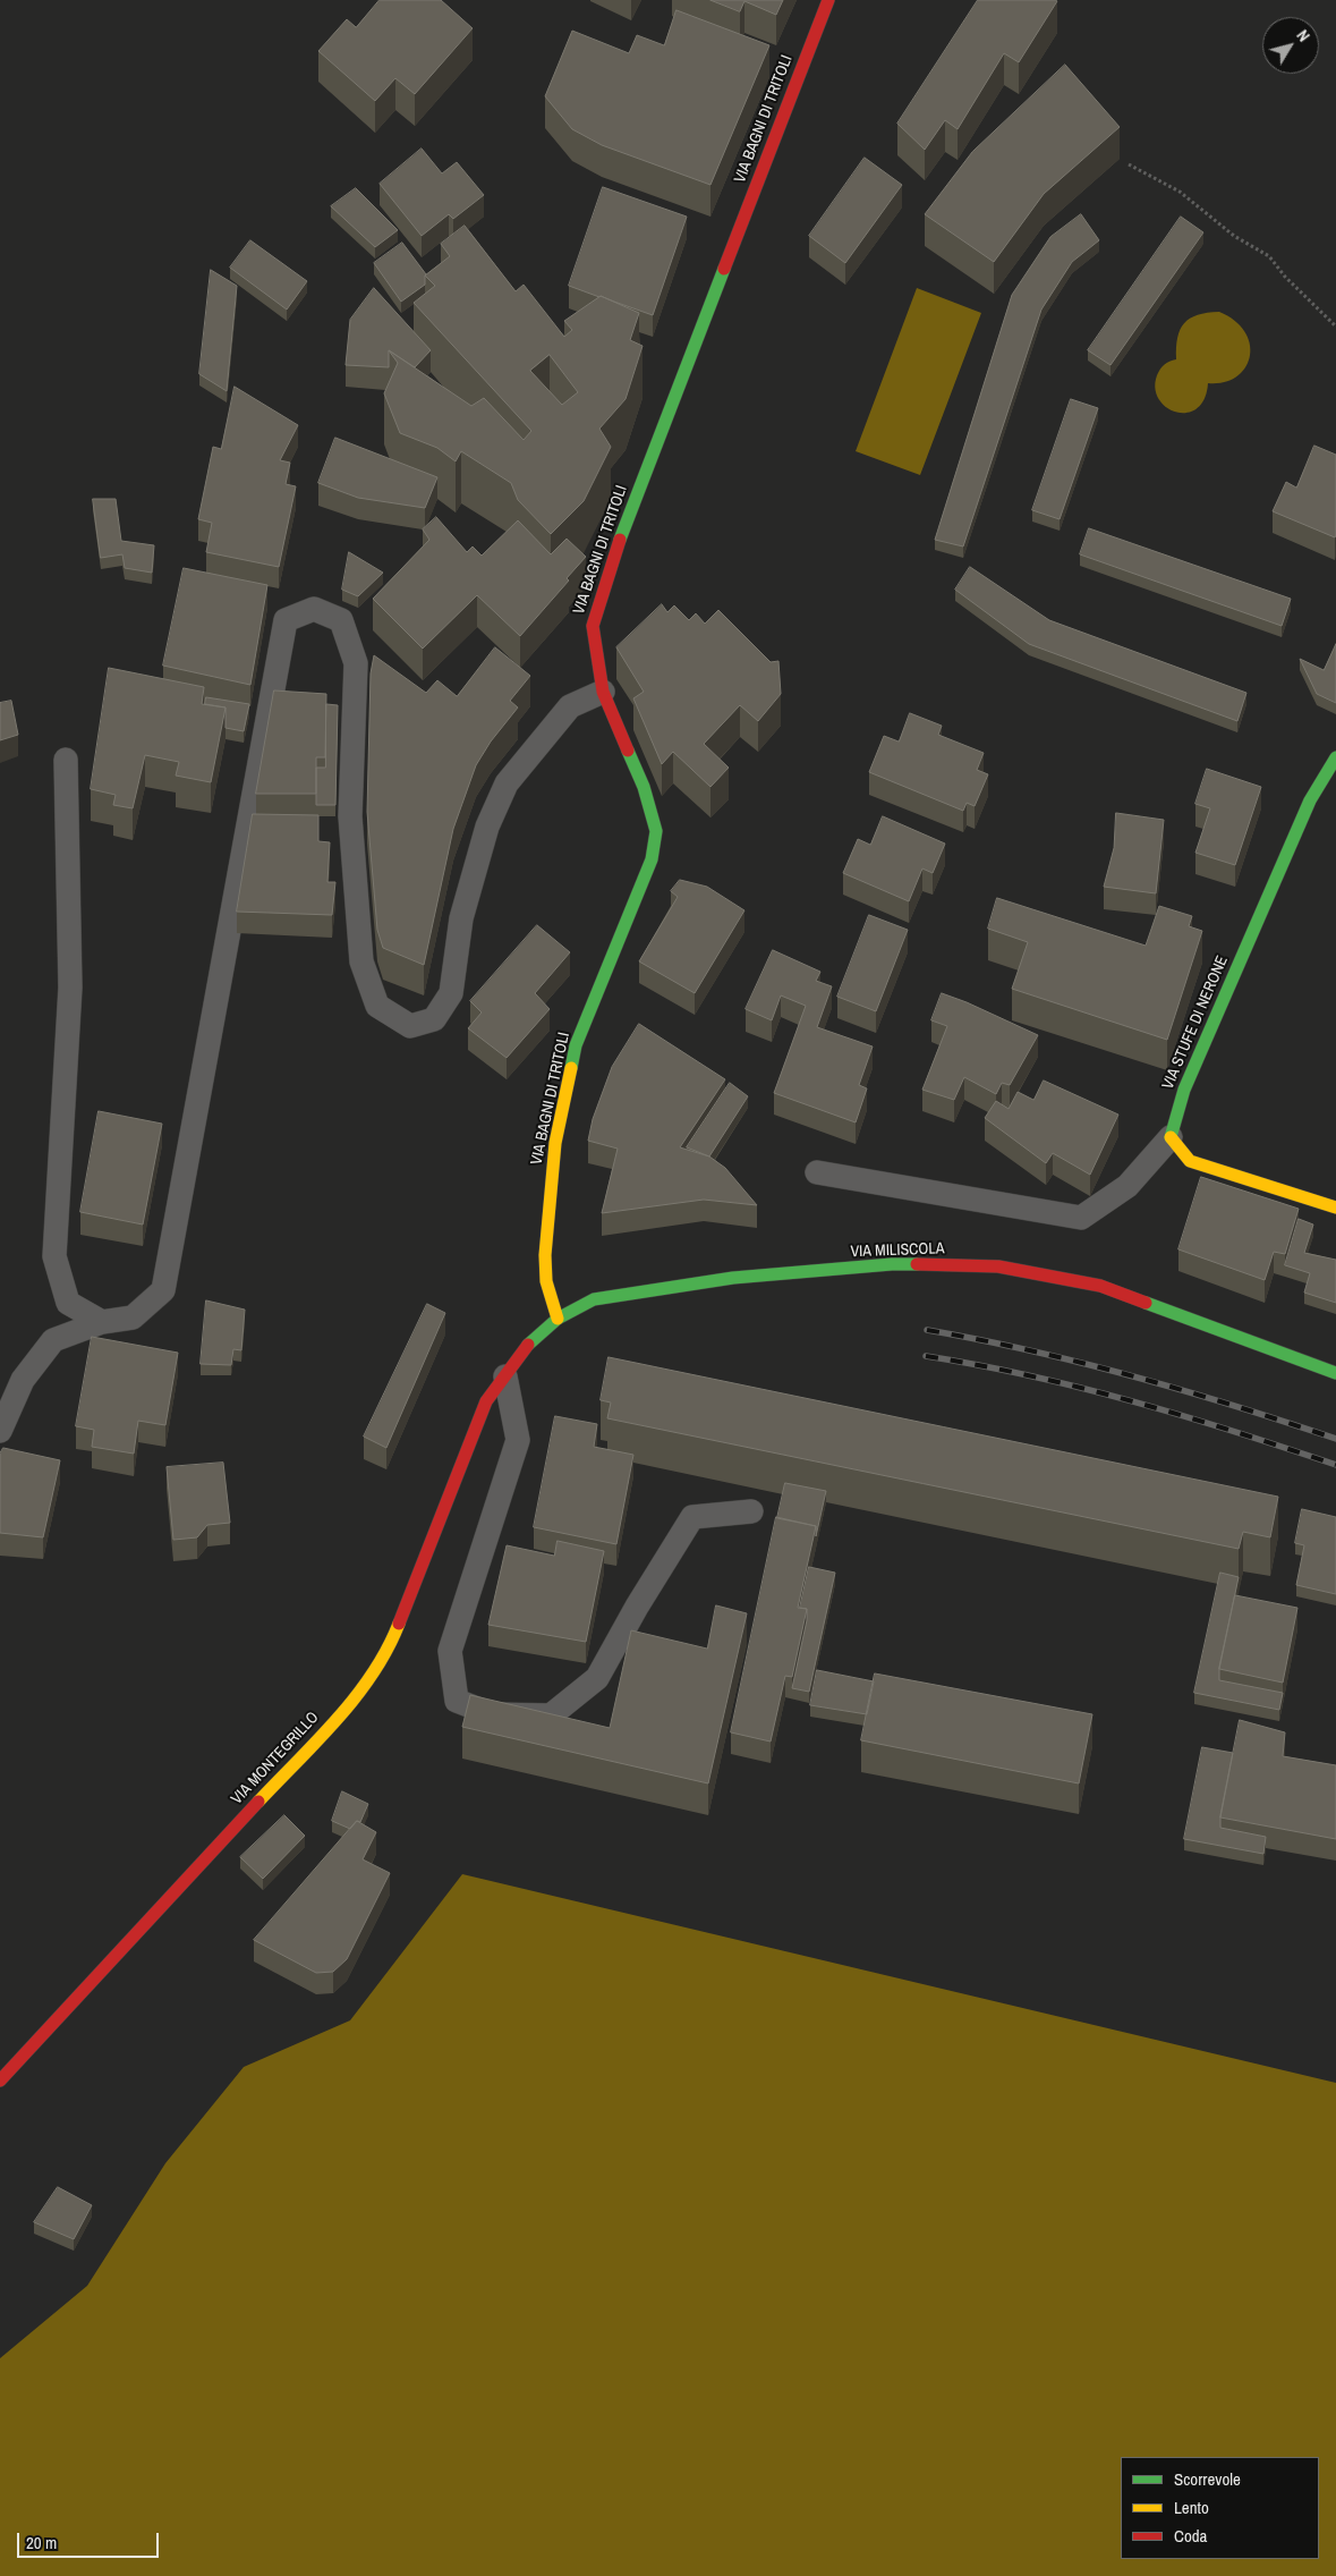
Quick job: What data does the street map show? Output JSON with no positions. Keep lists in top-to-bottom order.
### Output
{
  "streets": {
    "street": [
      "VIA BAGNI DI TRITOLI",
      "VIA STUFE DI NERONE",
      "VIA MILISCOLA",
      "VIA MONTEGRILLO"
    ]
  },
  "crossings": [
    ["VIA BAGNI DI TRITOLI", "VIA MILISCOLA"],
    ["VIA MILISCOLA", "VIA MONTEGRILLO"]
  ],
  "legend": ["Scorrevole", "Lento", "Coda"],
  "scale_bar": "20 m",
  "north": "top right"
}
